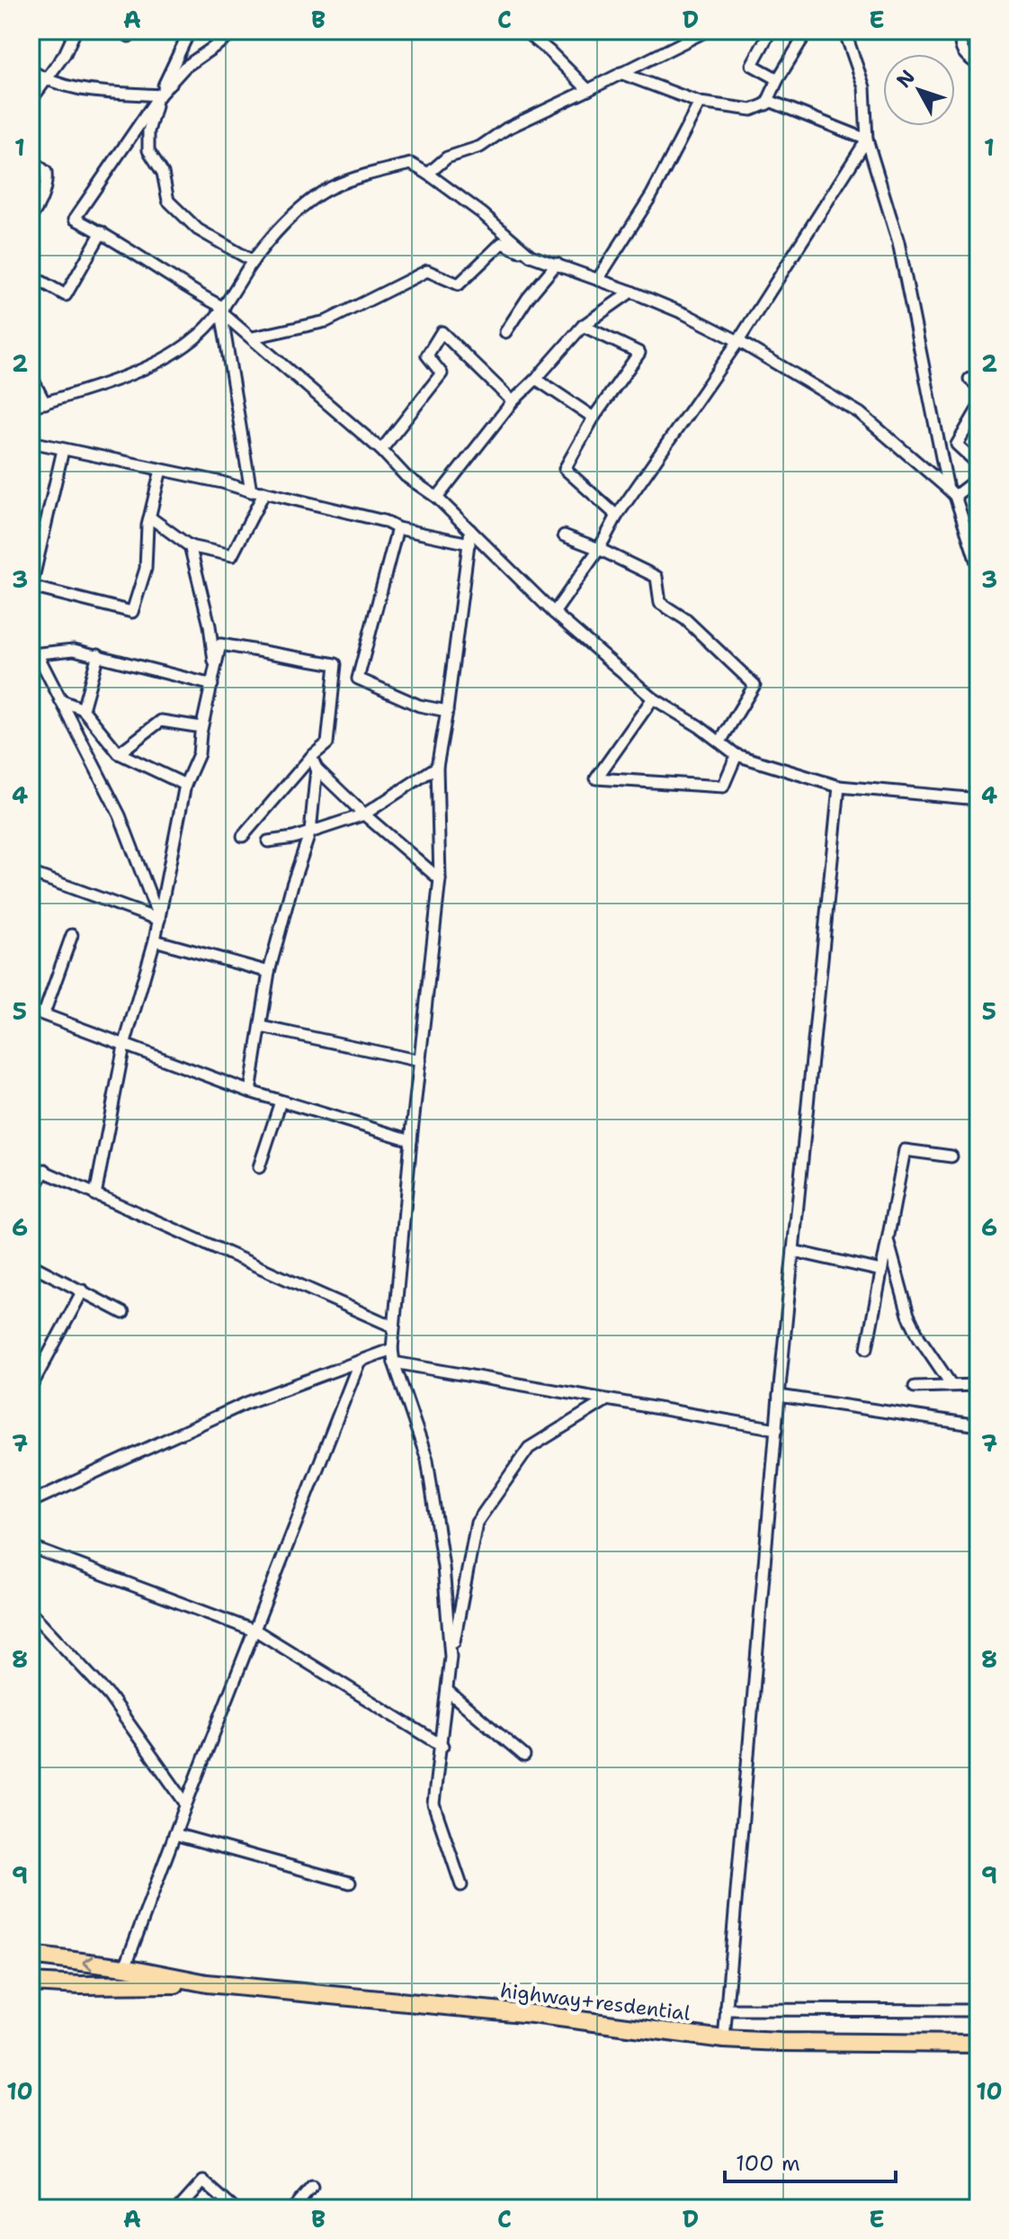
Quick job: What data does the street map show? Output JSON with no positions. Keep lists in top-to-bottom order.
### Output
{
  "streets": {
    "highway": ["highway+resdential"]
  },
  "scale_bar": "100 m",
  "north": "top left",
  "grid": {
    "columns": [
      "A",
      "B",
      "C",
      "D",
      "E"
    ],
    "rows": [
      "1",
      "2",
      "3",
      "4",
      "5",
      "6",
      "7",
      "8",
      "9",
      "10"
    ]
  }
}
